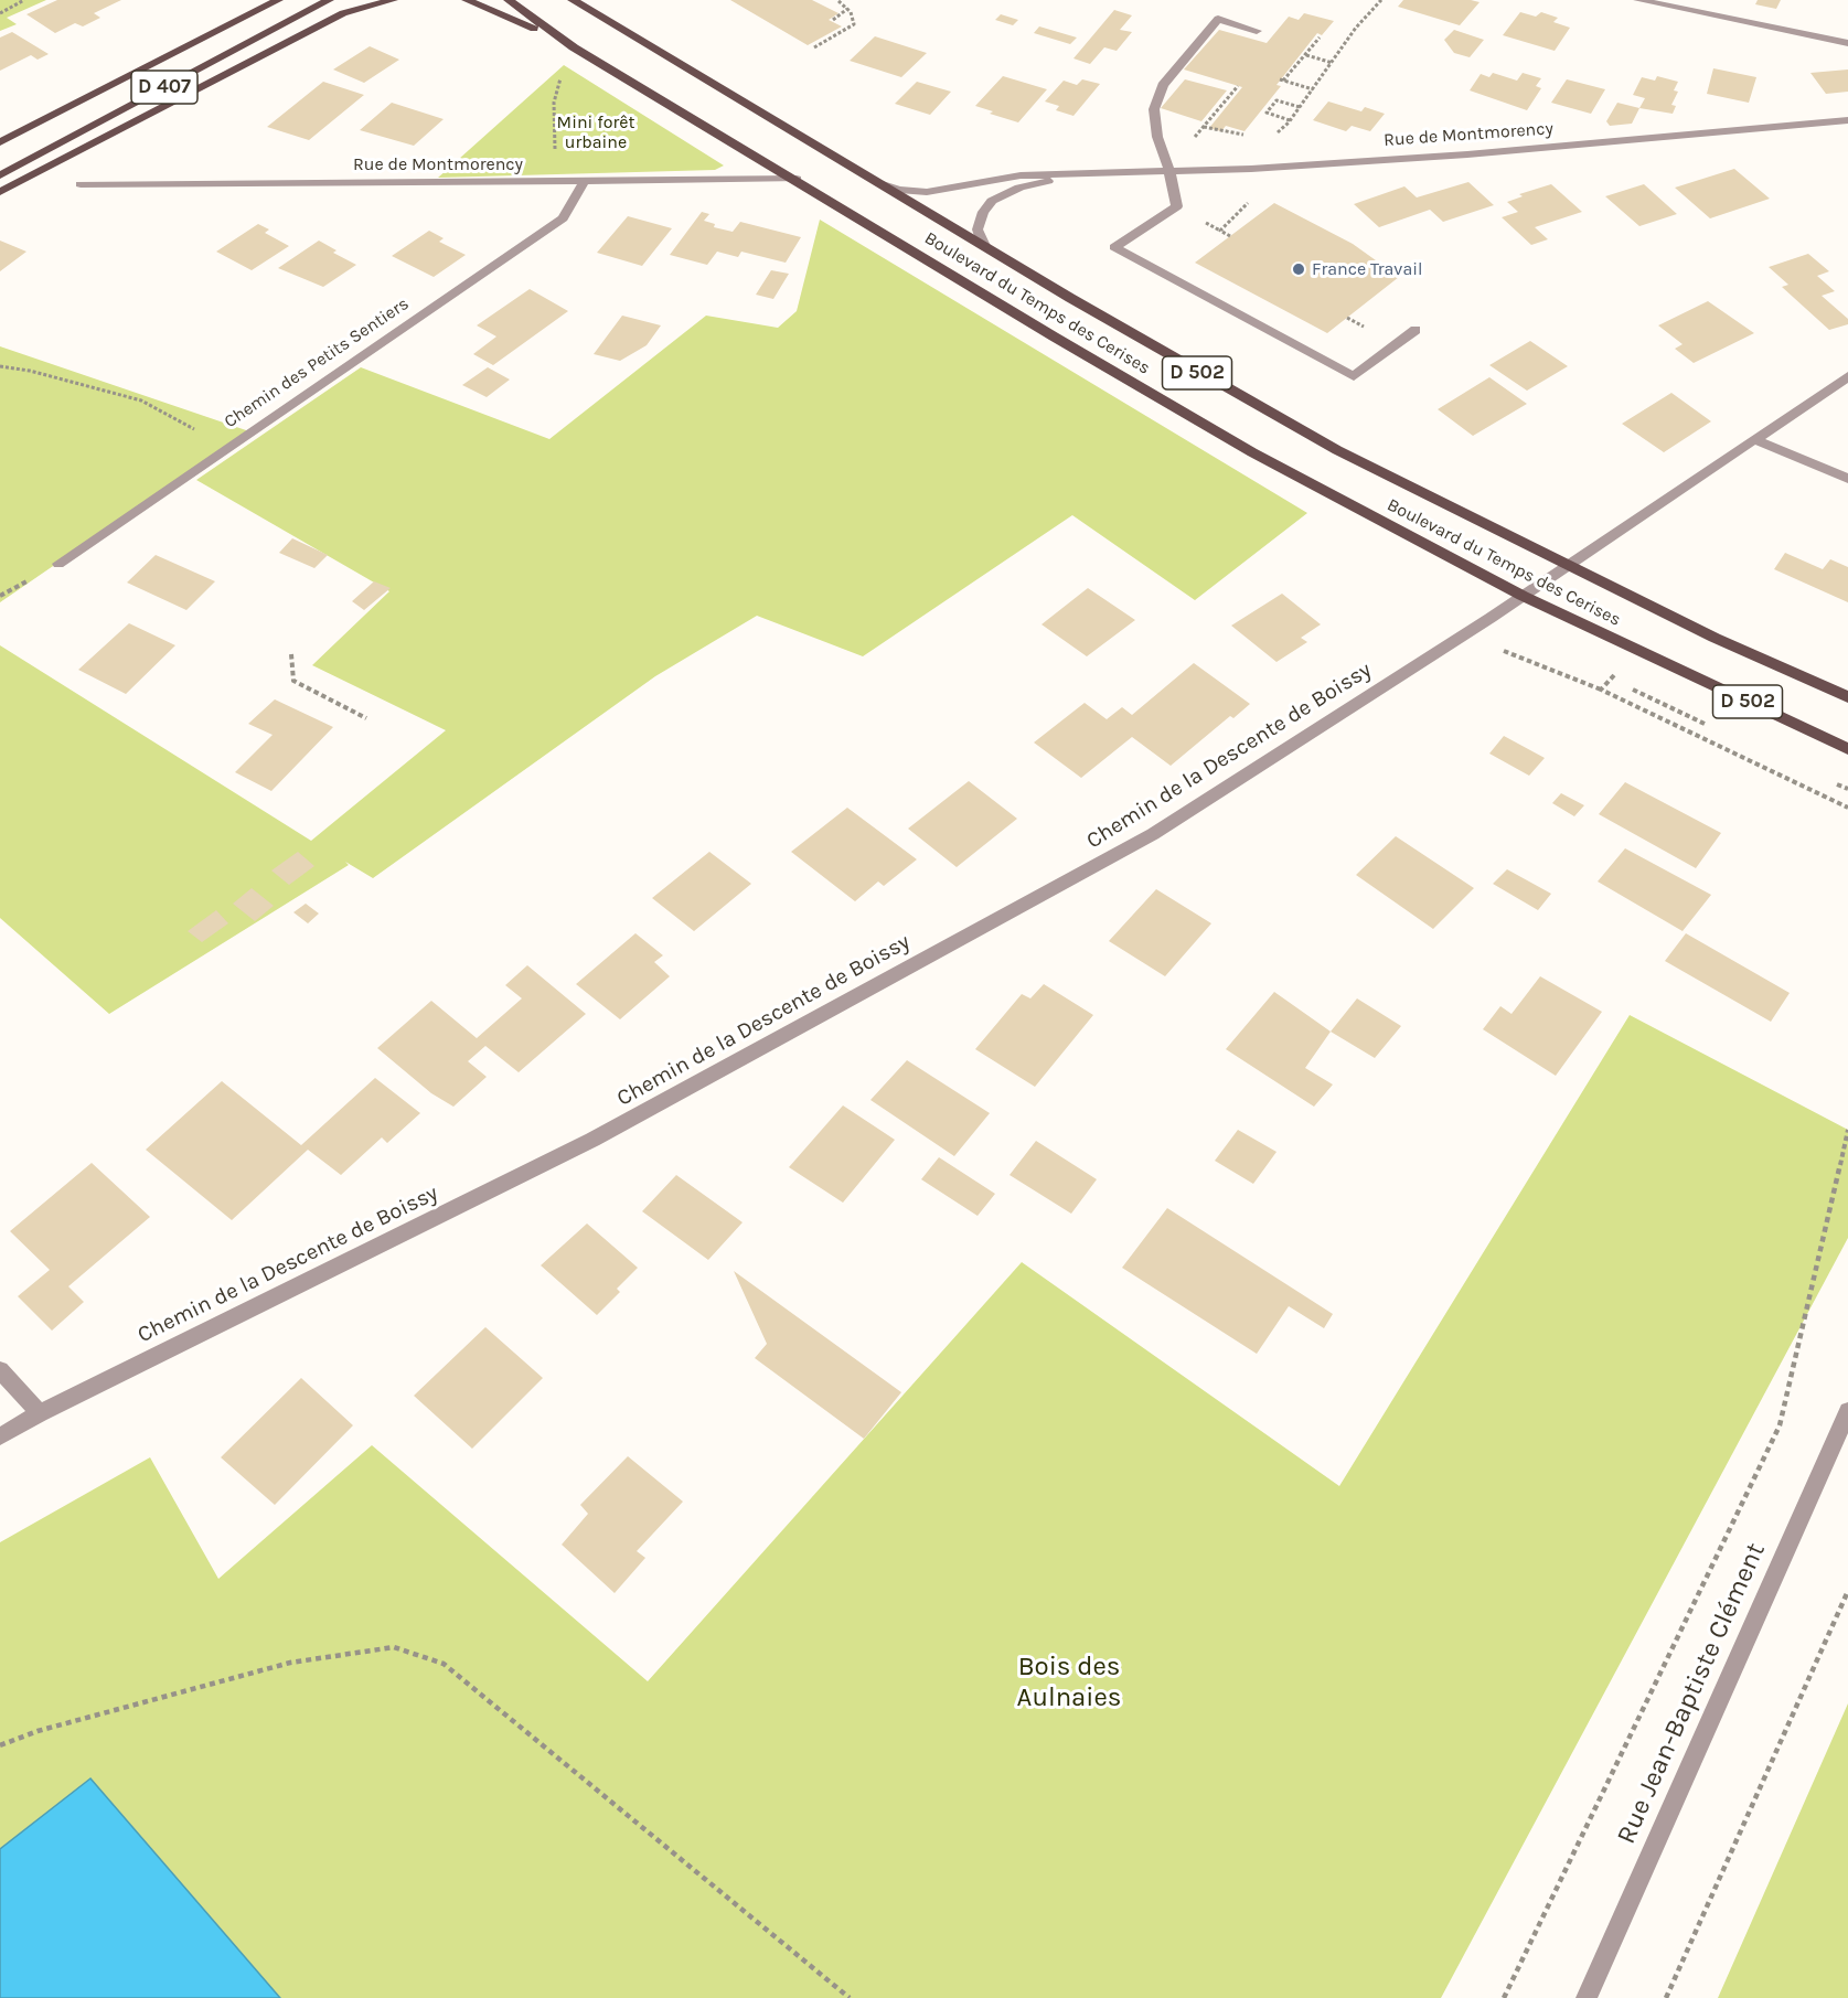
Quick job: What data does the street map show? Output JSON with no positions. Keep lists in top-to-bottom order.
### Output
{
  "streets": {
    "main road": ["D 407", "Boulevard du Temps des Cerises", "D 502"],
    "street": [
      "Rue de Montmorency",
      "Chemin des Petits Sentiers",
      "Chemin de la Descente de Boissy",
      "Rue Jean-Baptiste Clément"
    ]
  },
  "crossings": [
    ["Rue de Montmorency", "Boulevard du Temps des Cerises"],
    ["Rue de Montmorency", "Chemin des Petits Sentiers"],
    ["Boulevard du Temps des Cerises", "Chemin de la Descente de Boissy"]
  ],
  "parks": ["Mini forêt urbaine", "Bois des Aulnaies"],
  "places": ["France Travail"]
}
